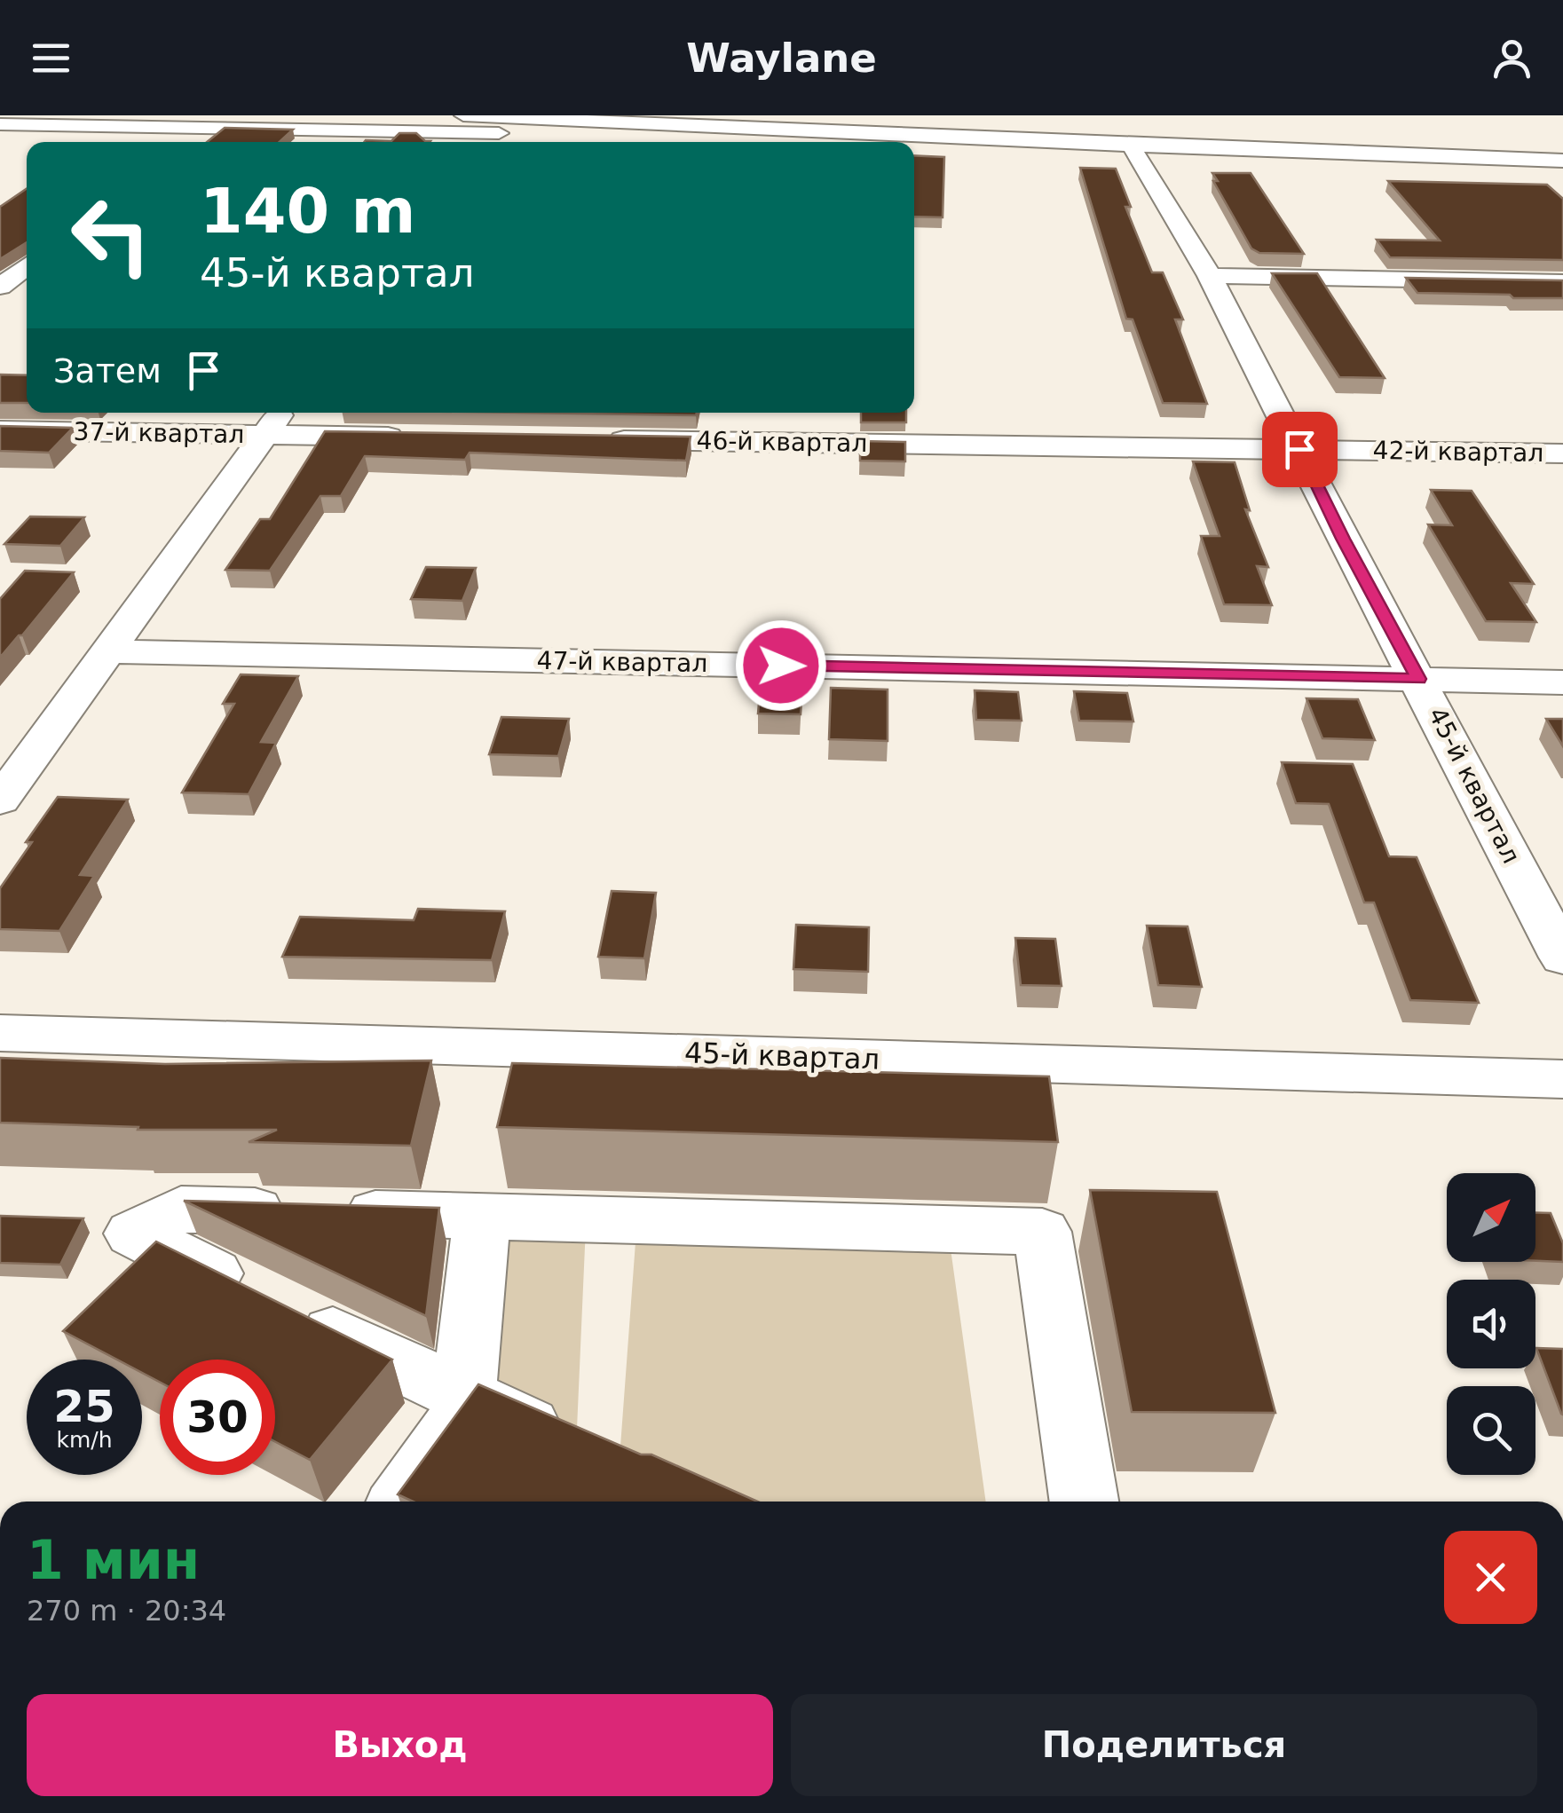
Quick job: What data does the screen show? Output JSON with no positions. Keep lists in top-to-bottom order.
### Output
{
  "streets": {
    "street": [
      "37-й квартал",
      "46-й квартал",
      "42-й квартал",
      "47-й квартал",
      "45-й квартал"
    ]
  },
  "crossings": [
    ["46-й квартал", "42-й квартал"],
    ["46-й квартал", "45-й квартал"],
    ["42-й квартал", "45-й квартал"],
    ["47-й квартал", "45-й квартал"]
  ],
  "north": "top right",
  "page": {
    "header": "Waylane",
    "turn": ["140 m", "45-й квартал"],
    "then": "Затем",
    "speed": "25 km/h",
    "limit": "30",
    "heading": ["1 мин", "270 m · 20:34"],
    "buttons": ["Выход", "Поделиться"]
  }
}
